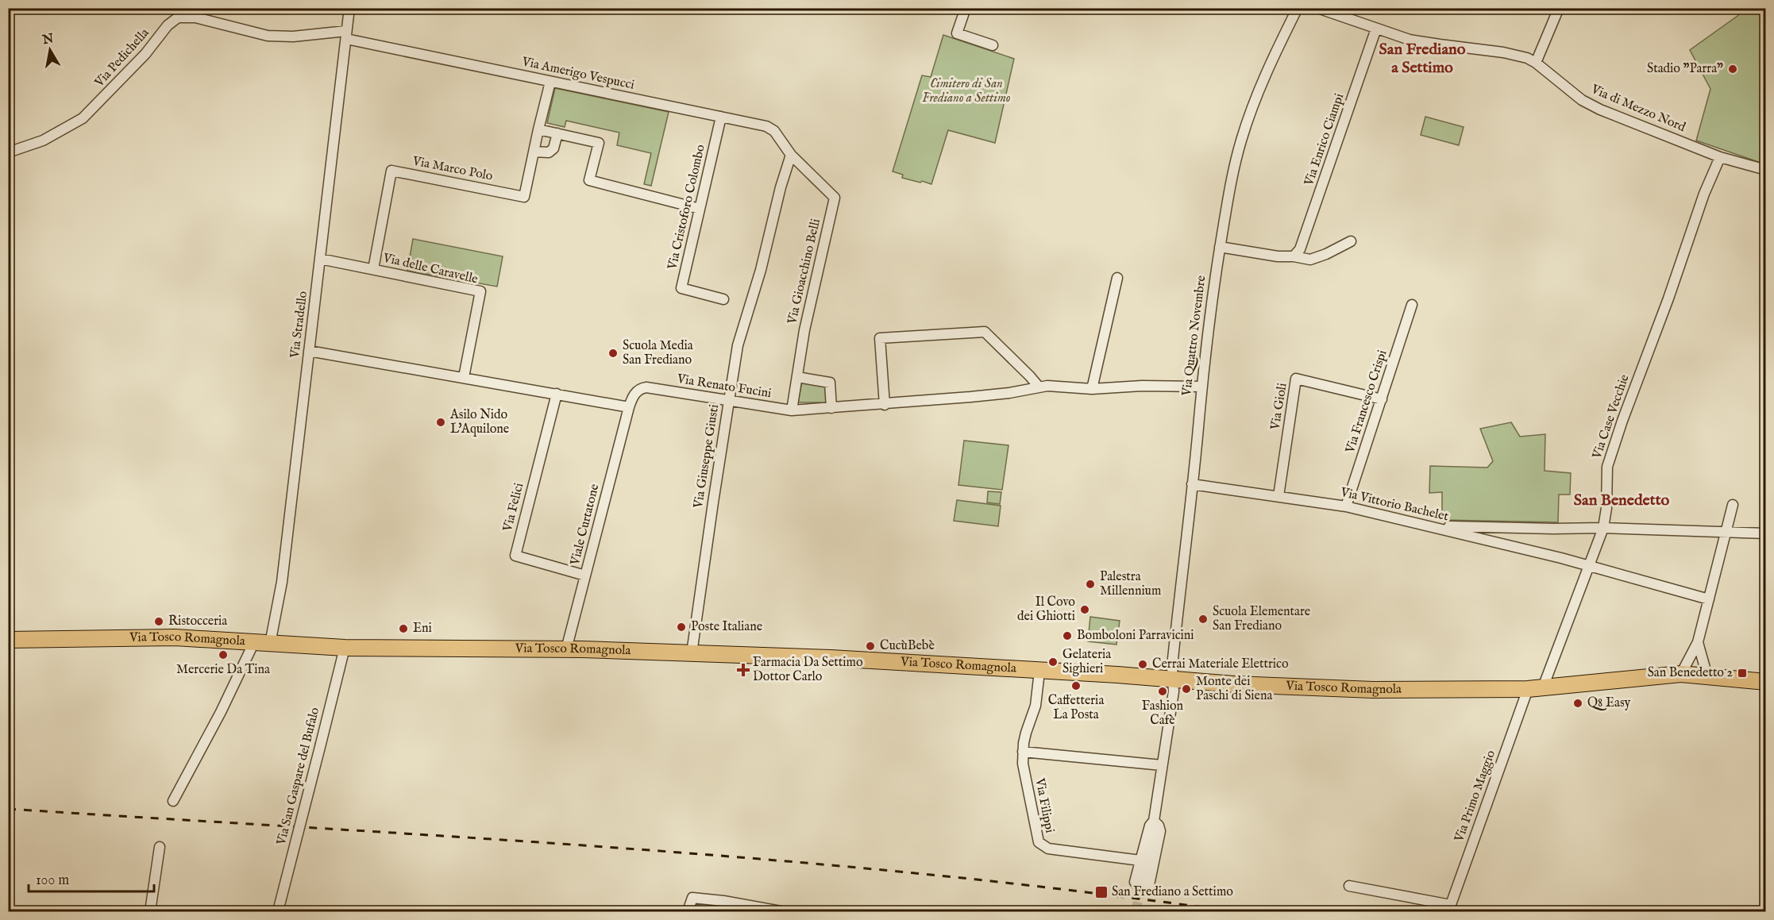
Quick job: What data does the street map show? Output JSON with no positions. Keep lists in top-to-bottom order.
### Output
{
  "streets": {
    "main road": ["Via Tosco Romagnola"],
    "street": [
      "Via Pedichella",
      "Via Amerigo Vespucci",
      "Via di Mezzo Nord",
      "Via Enrico Ciampi",
      "Via Marco Polo",
      "Via Cristoforo Colombo",
      "Via delle Caravelle",
      "Via Gioacchino Belli",
      "Via Stradello",
      "Via Quattro Novembre",
      "Via Renato Fucini",
      "Via Francesco Crispi",
      "Via Gioli",
      "Via Case Vecchie",
      "Via Giuseppe Giusti",
      "Via Vittorio Bachelet",
      "Via Felici",
      "Viale Curtatone",
      "Via San Gaspare del Bufalo",
      "Via Primo Maggio",
      "Via Filippi"
    ]
  },
  "crossings": [
    ["Via Pedichella", "Via Amerigo Vespucci"],
    ["Via Pedichella", "Via Stradello"],
    ["Via Amerigo Vespucci", "Via Cristoforo Colombo"],
    ["Via Amerigo Vespucci", "Via Gioacchino Belli"],
    ["Via Amerigo Vespucci", "Via Stradello"],
    ["Via Amerigo Vespucci", "Via Giuseppe Giusti"],
    ["Via di Mezzo Nord", "Via Enrico Ciampi"],
    ["Via di Mezzo Nord", "Via Case Vecchie"],
    ["Via Marco Polo", "Via delle Caravelle"],
    ["Via delle Caravelle", "Via Stradello"],
    ["Via Gioacchino Belli", "Via Renato Fucini"],
    ["Via Gioacchino Belli", "Via Giuseppe Giusti"],
    ["Via Stradello", "Via Tosco Romagnola"],
    ["Via Quattro Novembre", "Via Renato Fucini"],
    ["Via Quattro Novembre", "Via Vittorio Bachelet"],
    ["Via Quattro Novembre", "Via Tosco Romagnola"],
    ["Via Renato Fucini", "Via Giuseppe Giusti"],
    ["Via Renato Fucini", "Viale Curtatone"],
    ["Via Francesco Crispi", "Via Gioli"],
    ["Via Francesco Crispi", "Via Vittorio Bachelet"],
    ["Via Gioli", "Via Vittorio Bachelet"],
    ["Via Case Vecchie", "Via Vittorio Bachelet"],
    ["Via Case Vecchie", "Via Tosco Romagnola"],
    ["Via Case Vecchie", "Via Primo Maggio"],
    ["Via Giuseppe Giusti", "Via Tosco Romagnola"],
    ["Via Felici", "Viale Curtatone"],
    ["Viale Curtatone", "Via Tosco Romagnola"],
    ["Via Tosco Romagnola", "Via San Gaspare del Bufalo"],
    ["Via Tosco Romagnola", "Via Primo Maggio"],
    ["Via Tosco Romagnola", "Via Filippi"]
  ],
  "districts": ["San Frediano a Settimo", "San Benedetto"],
  "parks": ["Cimitero di San Frediano a Settimo"],
  "places": {
    "other": [
      "Stadio \"Parra\"",
      "Scuola Media San Frediano",
      "Asilo Nido L'Aquilone",
      "Palestra Millennium",
      "Il Covo dei Ghiotti",
      "Scuola Elementare San Frediano",
      "Ristocceria",
      "Poste Italiane",
      "Eni",
      "Bomboloni Parravicini",
      "CucùBebè",
      "Mercerie Da Tina",
      "Gelateria Sighieri",
      "Cerrai Materiale Elettrico",
      "Caffetteria La Posta",
      "Monte dei Paschi di Siena",
      "Fashion Cafè",
      "Q8 Easy"
    ],
    "health": ["Farmacia Da Settimo Dottor Carlo"],
    "transit": ["San Benedetto 2", "San Frediano a Settimo"]
  },
  "scale_bar": "100 m",
  "north": "top"
}
